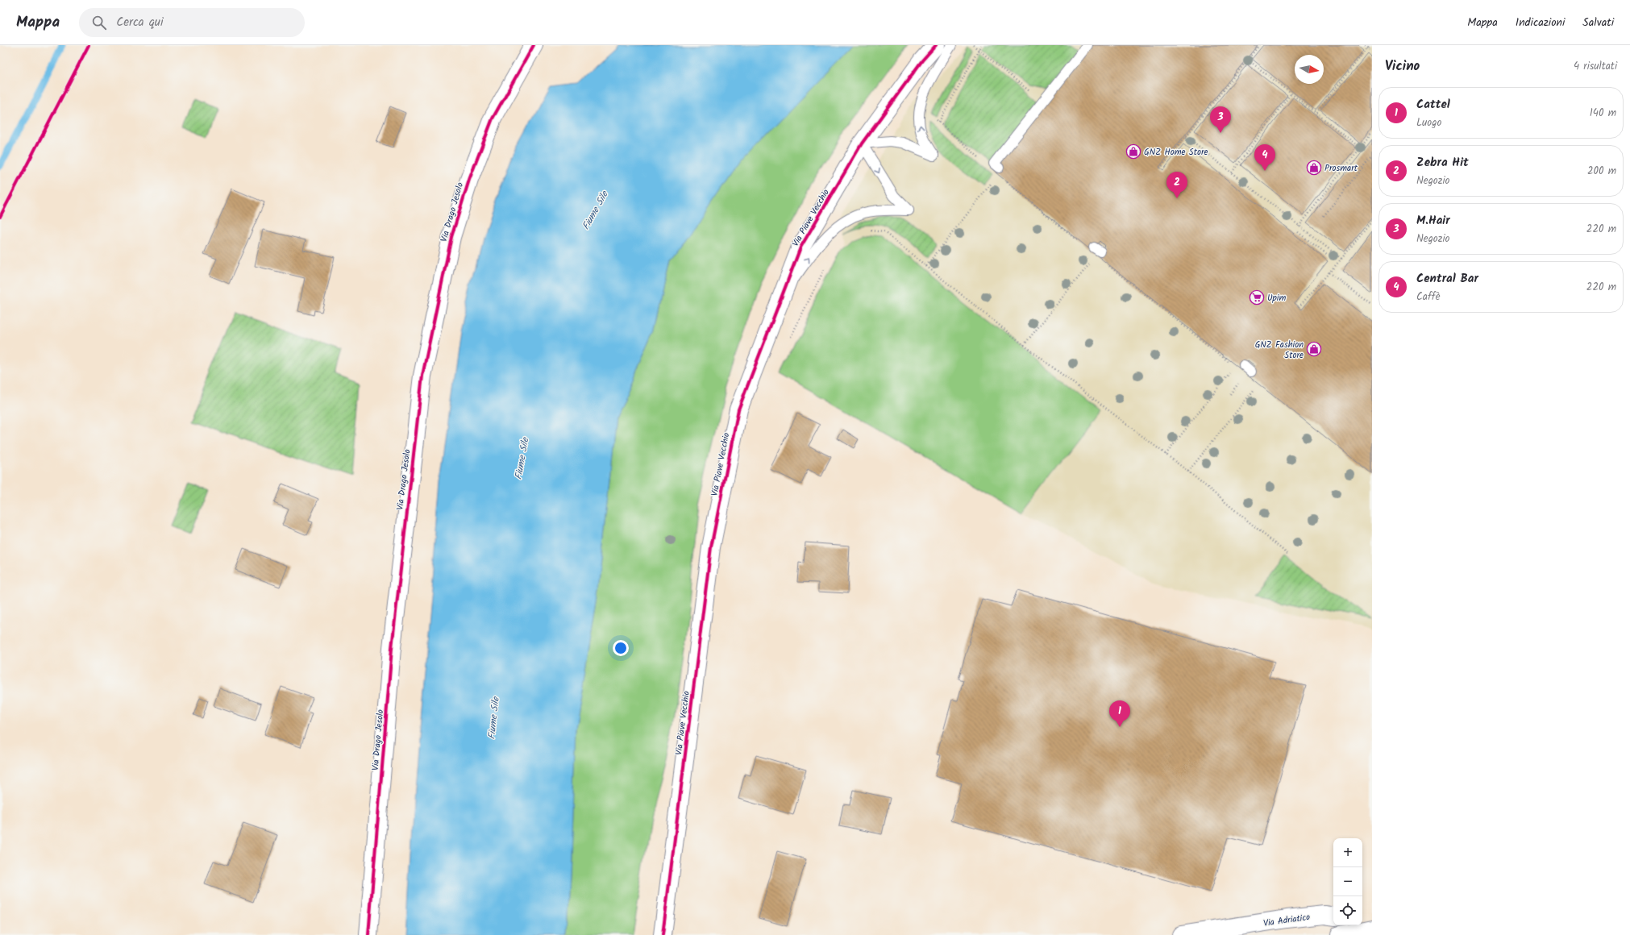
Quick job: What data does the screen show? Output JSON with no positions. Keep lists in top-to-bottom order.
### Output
{
  "streets": {
    "street": ["Via Drago Jesolo", "Via Piave Vecchio", "Via Adriatico"]
  },
  "water": ["Fiume Sile"],
  "places": {
    "shop": ["GNZ Home Store", "Prosmart", "GNZ Fashion Store"],
    "supermarket": ["Upim"]
  },
  "north": "right",
  "page": {
    "header": "Mappa",
    "search": "Cerca qui",
    "nav": ["Mappa", "Indicazioni", "Salvati"],
    "heading": ["Vicino", "4 risultati"],
    "list": [
      {
        "mark": "1",
        "name": "Cattel",
        "note": "Luogo",
        "value": "140 m"
      },
      {
        "mark": "2",
        "name": "Zebra Hit",
        "note": "Negozio",
        "value": "200 m"
      },
      {
        "mark": "3",
        "name": "M.Hair",
        "note": "Negozio",
        "value": "220 m"
      },
      {
        "mark": "4",
        "name": "Central Bar",
        "note": "Caffè",
        "value": "220 m"
      }
    ],
    "pins": [
      "3",
      "4",
      "2",
      "1"
    ],
    "map_buttons": ["+", "−"]
  }
}
